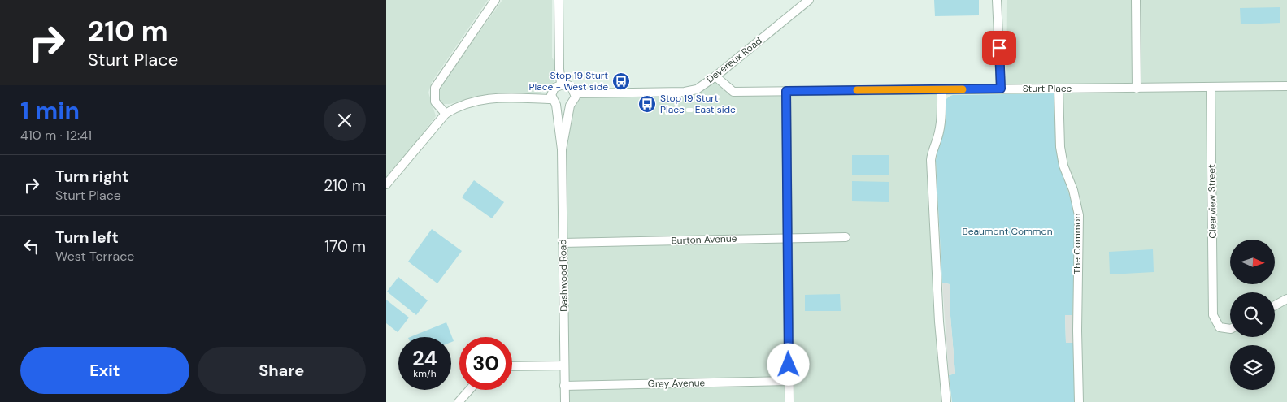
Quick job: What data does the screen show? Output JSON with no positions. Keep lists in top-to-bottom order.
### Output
{
  "streets": {
    "street": [
      "Devereux Road",
      "Sturt Place",
      "Clearview Street",
      "Burton Avenue",
      "The Common",
      "Dashwood Road",
      "Grey Avenue"
    ]
  },
  "crossings": [
    ["Devereux Road", "Sturt Place"],
    ["Sturt Place", "Clearview Street"],
    ["Sturt Place", "The Common"],
    ["Burton Avenue", "Dashwood Road"],
    ["Dashwood Road", "Grey Avenue"]
  ],
  "parks": ["Beaumont Common"],
  "places": {
    "bus stop": ["Stop 19 Sturt Place - West side", "Stop 19 Sturt Place - East side"]
  },
  "north": "right",
  "page": {
    "turn": ["210 m", "Sturt Place"],
    "heading": ["1 min", "410 m · 12:41"],
    "list": [
      {
        "name": "Turn right",
        "note": "Sturt Place",
        "value": "210 m"
      },
      {
        "name": "Turn left",
        "note": "West Terrace",
        "value": "170 m"
      }
    ],
    "speed": "24 km/h",
    "limit": "30",
    "buttons": ["Exit", "Share"]
  }
}
